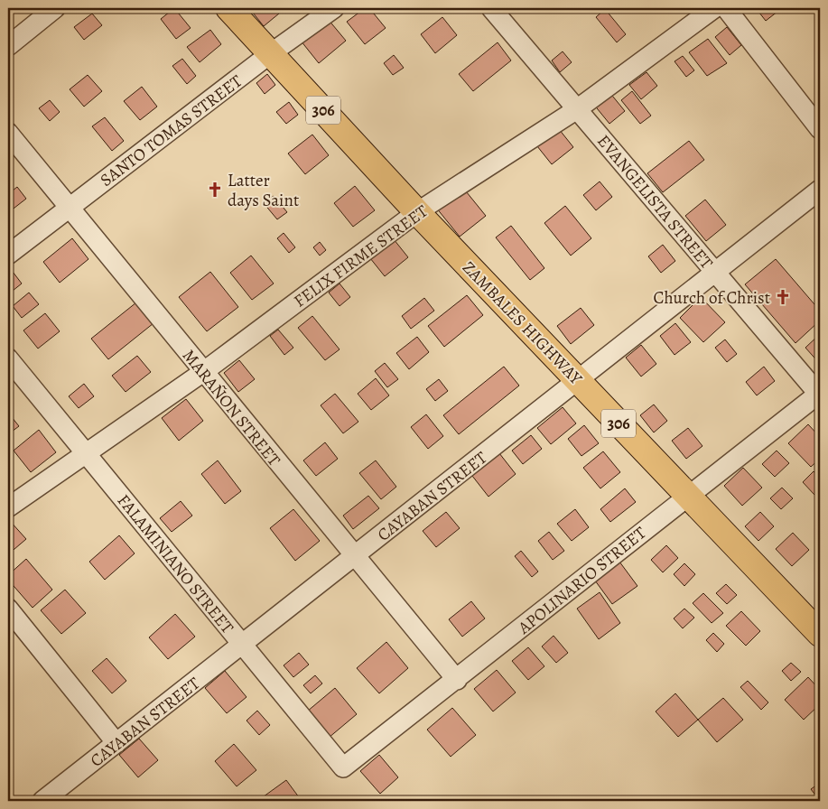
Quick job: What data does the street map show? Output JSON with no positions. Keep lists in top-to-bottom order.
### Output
{
  "streets": {
    "main road": ["306", "ZAMBALES HIGHWAY"],
    "street": [
      "SANTO TOMAS STREET",
      "EVANGELISTA STREET",
      "FELIX FIRME STREET",
      "MARAÑON STREET",
      "CAYABAN STREET",
      "FALAMINIANO STREET",
      "APOLINARIO STREET"
    ]
  },
  "crossings": [
    ["SANTO TOMAS STREET", "ZAMBALES HIGHWAY"],
    ["SANTO TOMAS STREET", "MARAÑON STREET"],
    ["EVANGELISTA STREET", "FELIX FIRME STREET"],
    ["EVANGELISTA STREET", "CAYABAN STREET"],
    ["EVANGELISTA STREET", "APOLINARIO STREET"],
    ["FELIX FIRME STREET", "ZAMBALES HIGHWAY"],
    ["FELIX FIRME STREET", "MARAÑON STREET"],
    ["FELIX FIRME STREET", "FALAMINIANO STREET"],
    ["ZAMBALES HIGHWAY", "CAYABAN STREET"],
    ["ZAMBALES HIGHWAY", "APOLINARIO STREET"],
    ["MARAÑON STREET", "CAYABAN STREET"],
    ["MARAÑON STREET", "APOLINARIO STREET"],
    ["CAYABAN STREET", "FALAMINIANO STREET"],
    ["FALAMINIANO STREET", "APOLINARIO STREET"]
  ],
  "places": {
    "church": ["Latter days Saint", "Church of Christ"]
  }
}
